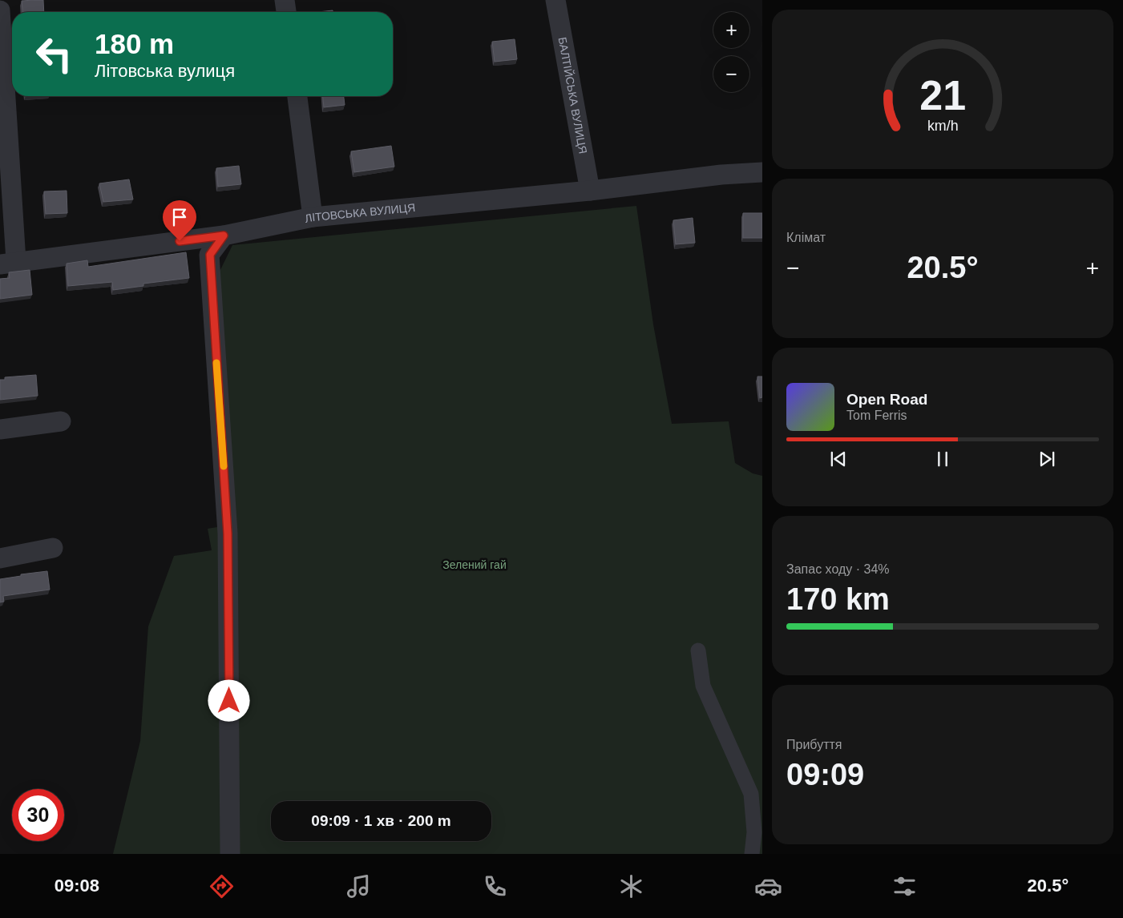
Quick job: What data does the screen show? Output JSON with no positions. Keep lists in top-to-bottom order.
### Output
{
  "streets": {
    "street": ["БАЛТІЙСЬКА ВУЛИЦЯ", "ЛІТОВСЬКА ВУЛИЦЯ"]
  },
  "crossings": [
    ["БАЛТІЙСЬКА ВУЛИЦЯ", "ЛІТОВСЬКА ВУЛИЦЯ"]
  ],
  "parks": ["Зелений гай"],
  "page": {
    "map_buttons": ["+", "−"],
    "turn": ["180 m", "Літовська вулиця"],
    "tile": [
      "Клімат",
      ["Запас ходу · 34%", "170 km"],
      ["Прибуття", "09:09"]
    ],
    "heat": ["−", "20.5°", "+"],
    "song": ["Open Road", "Tom Ferris"],
    "limit": "30",
    "trip": "09:09 · 1 хв · 200 m",
    "tabs": ["09:08", "20.5°"],
    "gauge": ["21", "km/h"]
  }
}
